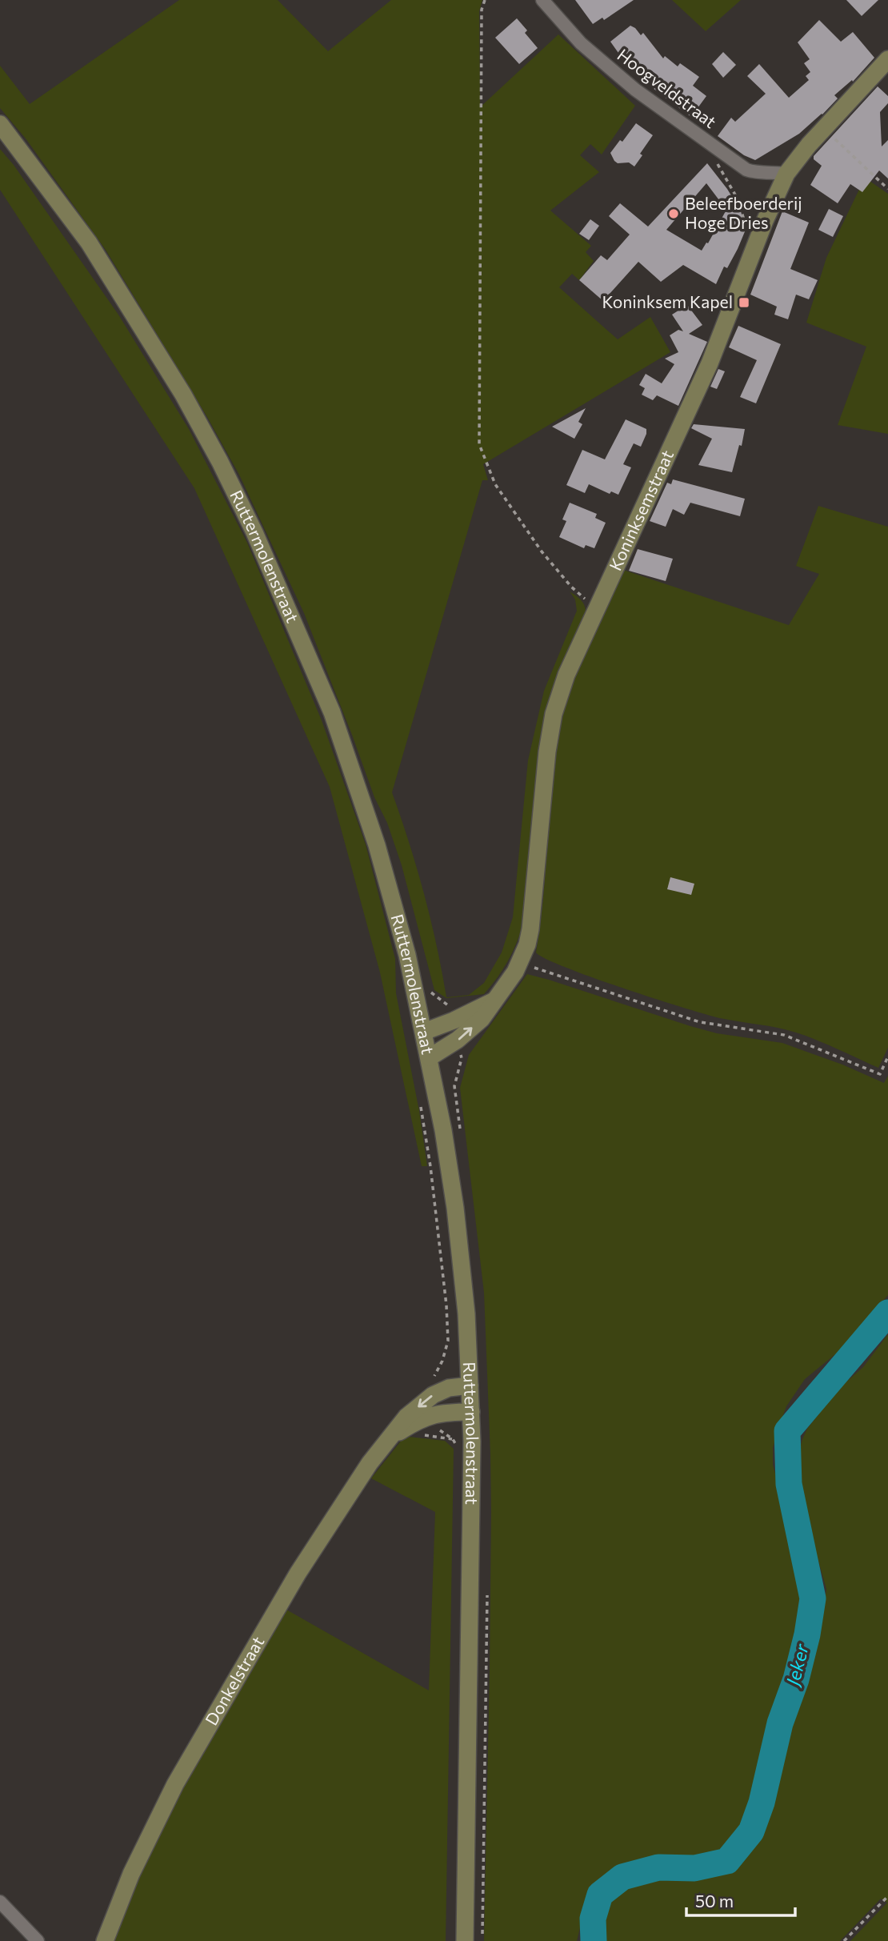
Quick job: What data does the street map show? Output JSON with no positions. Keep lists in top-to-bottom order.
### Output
{
  "streets": {
    "street": [
      "Hoogveldstraat",
      "Koninksemstraat",
      "Ruttermolenstraat",
      "Donkelstraat"
    ]
  },
  "crossings": [
    ["Hoogveldstraat", "Koninksemstraat"],
    ["Koninksemstraat", "Ruttermolenstraat"],
    ["Ruttermolenstraat", "Donkelstraat"]
  ],
  "water": ["Jeker"],
  "places": {
    "other": ["Beleefboerderij Hoge Dries"],
    "transit": ["Koninksem Kapel"]
  },
  "scale_bar": "50 m"
}
